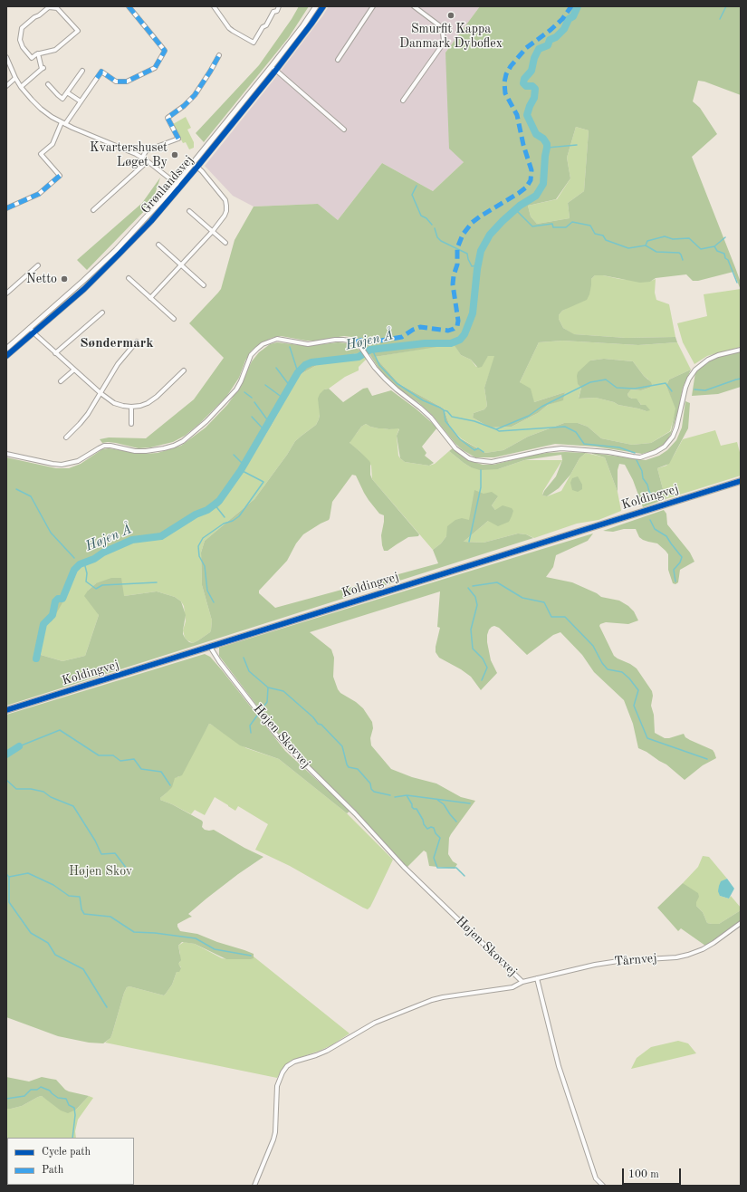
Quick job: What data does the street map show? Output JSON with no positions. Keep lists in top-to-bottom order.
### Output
{
  "streets": {
    "main road": ["Koldingvej"],
    "street": ["Grønlandsvej", "Højen Skovvej", "Tårnvej"]
  },
  "crossings": [
    ["Koldingvej", "Højen Skovvej"],
    ["Højen Skovvej", "Tårnvej"]
  ],
  "districts": ["Søndermark"],
  "water": ["Højen Å"],
  "parks": ["Højen Skov"],
  "places": ["Smurfit Kappa Danmark Dyboflex", "Kvartershuset Løget By", "Netto"],
  "legend": ["Cycle path", "Path"],
  "scale_bar": "100 m"
}
